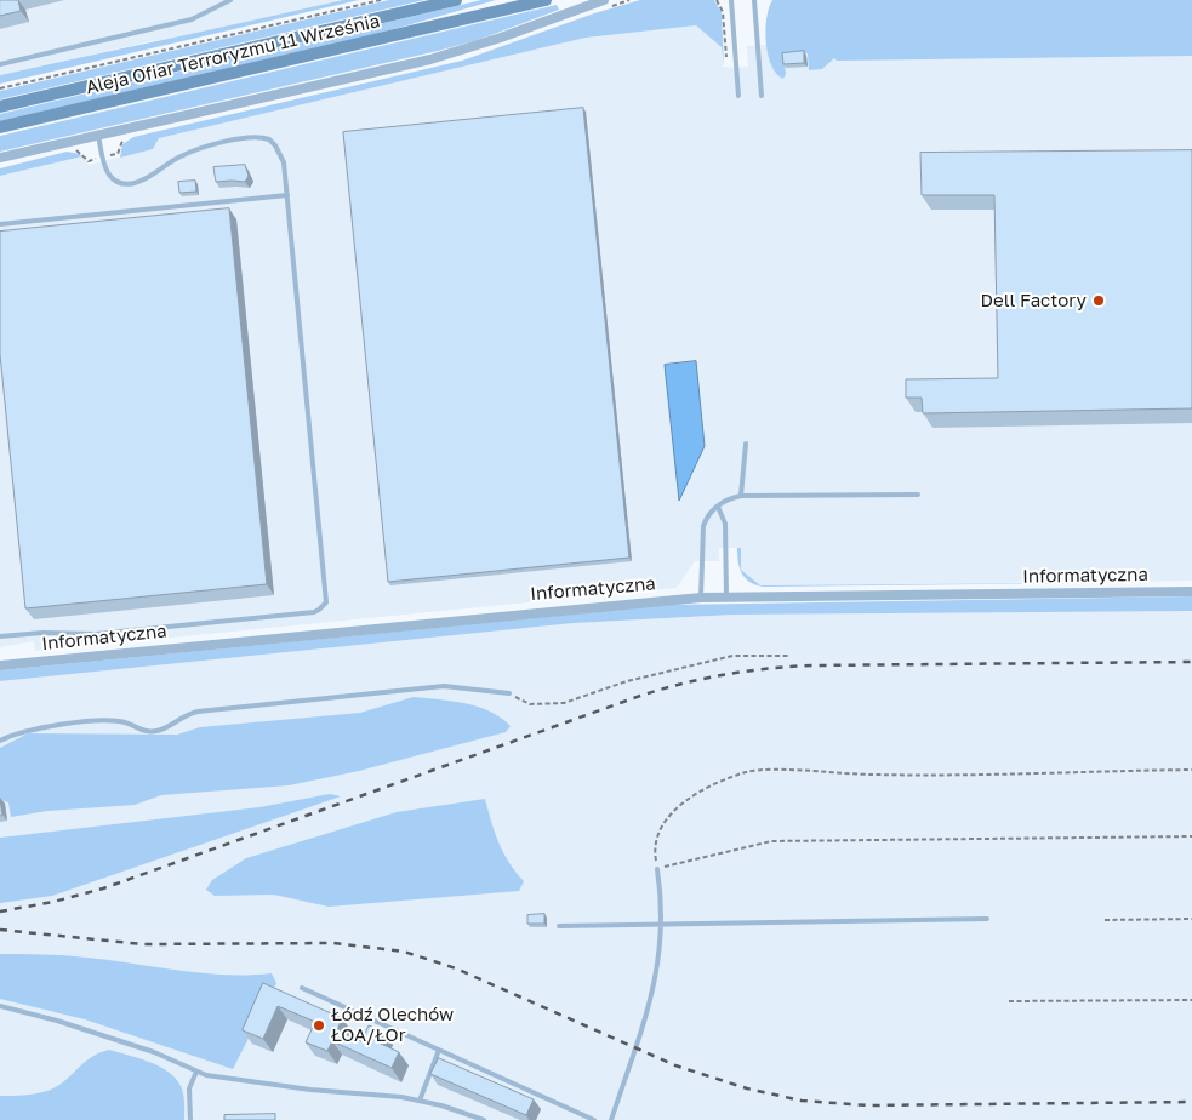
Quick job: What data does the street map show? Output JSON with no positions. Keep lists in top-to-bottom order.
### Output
{
  "streets": {
    "street": ["Aleja Ofiar Terroryzmu 11 Września", "Informatyczna"]
  },
  "places": ["Dell Factory", "Łódź Olechów ŁOA/ŁOr"]
}
